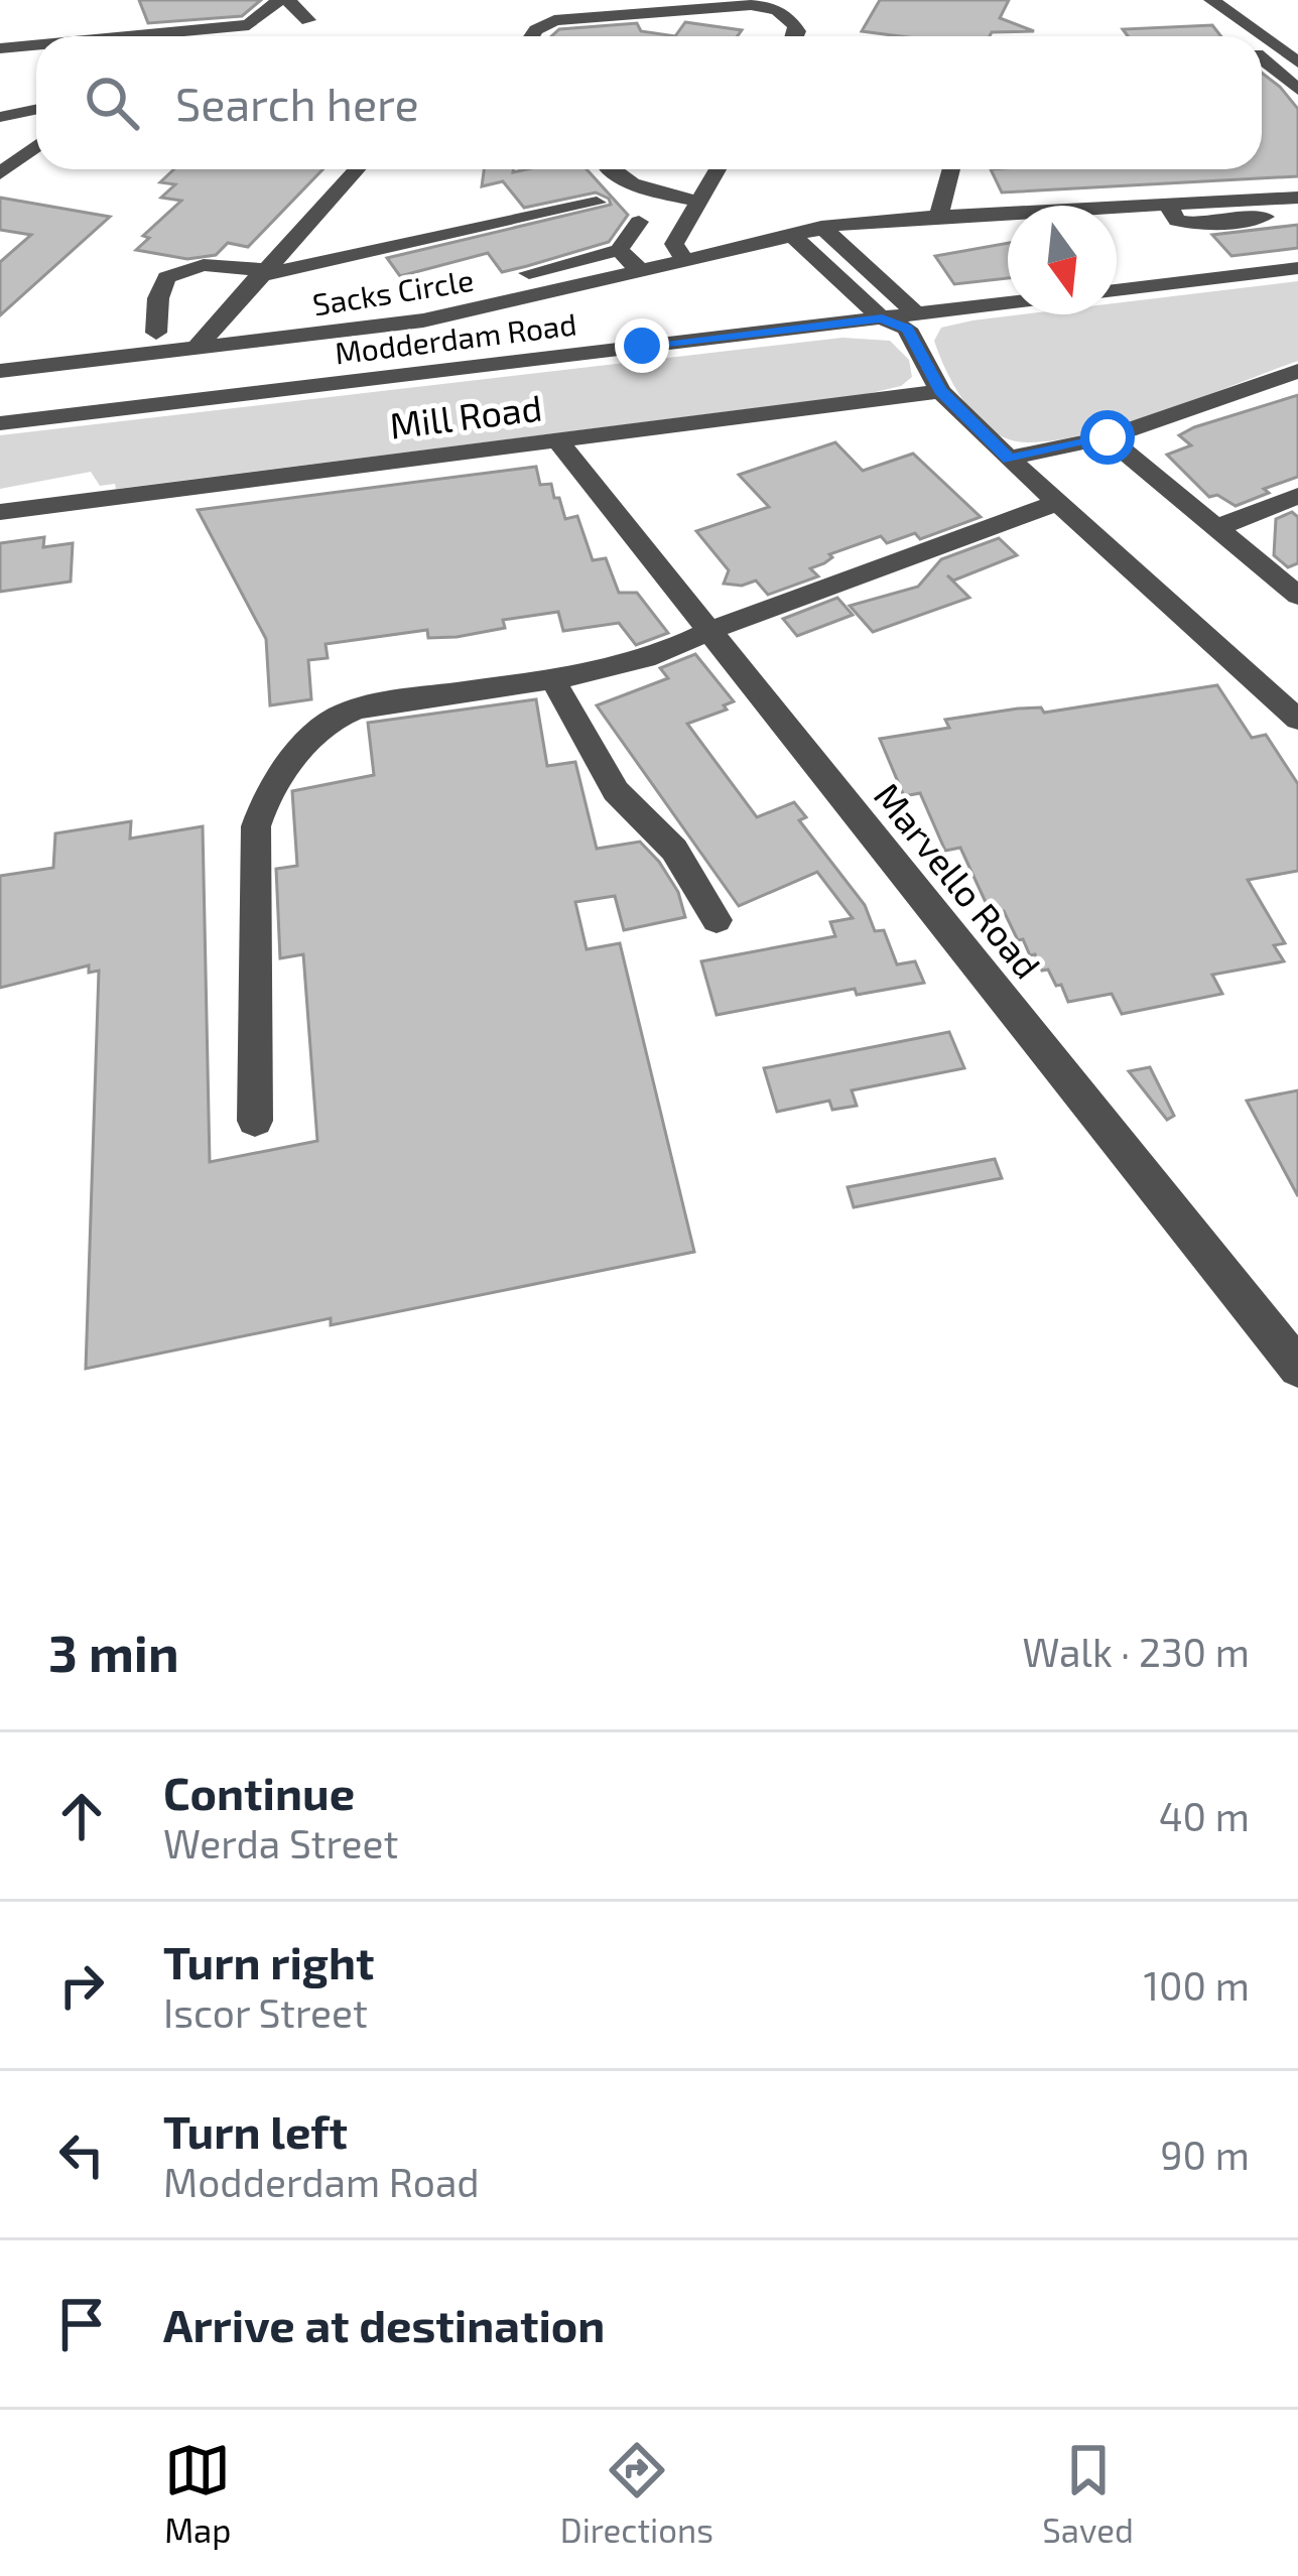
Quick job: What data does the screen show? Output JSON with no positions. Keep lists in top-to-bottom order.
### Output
{
  "streets": {
    "street": [
      "Sacks Circle",
      "Modderdam Road",
      "Mill Road",
      "Marvello Road"
    ]
  },
  "crossings": [
    ["Mill Road", "Marvello Road"]
  ],
  "north": "bottom",
  "page": {
    "search": "Search here",
    "heading": ["3 min", "Walk · 230 m"],
    "list": [
      ["Continue", "Werda Street", "40 m"],
      ["Turn right", "Iscor Street", "100 m"],
      ["Turn left", "Modderdam Road", "90 m"],
      "Arrive at destination"
    ],
    "nav": ["Map", "Directions", "Saved"]
  }
}
